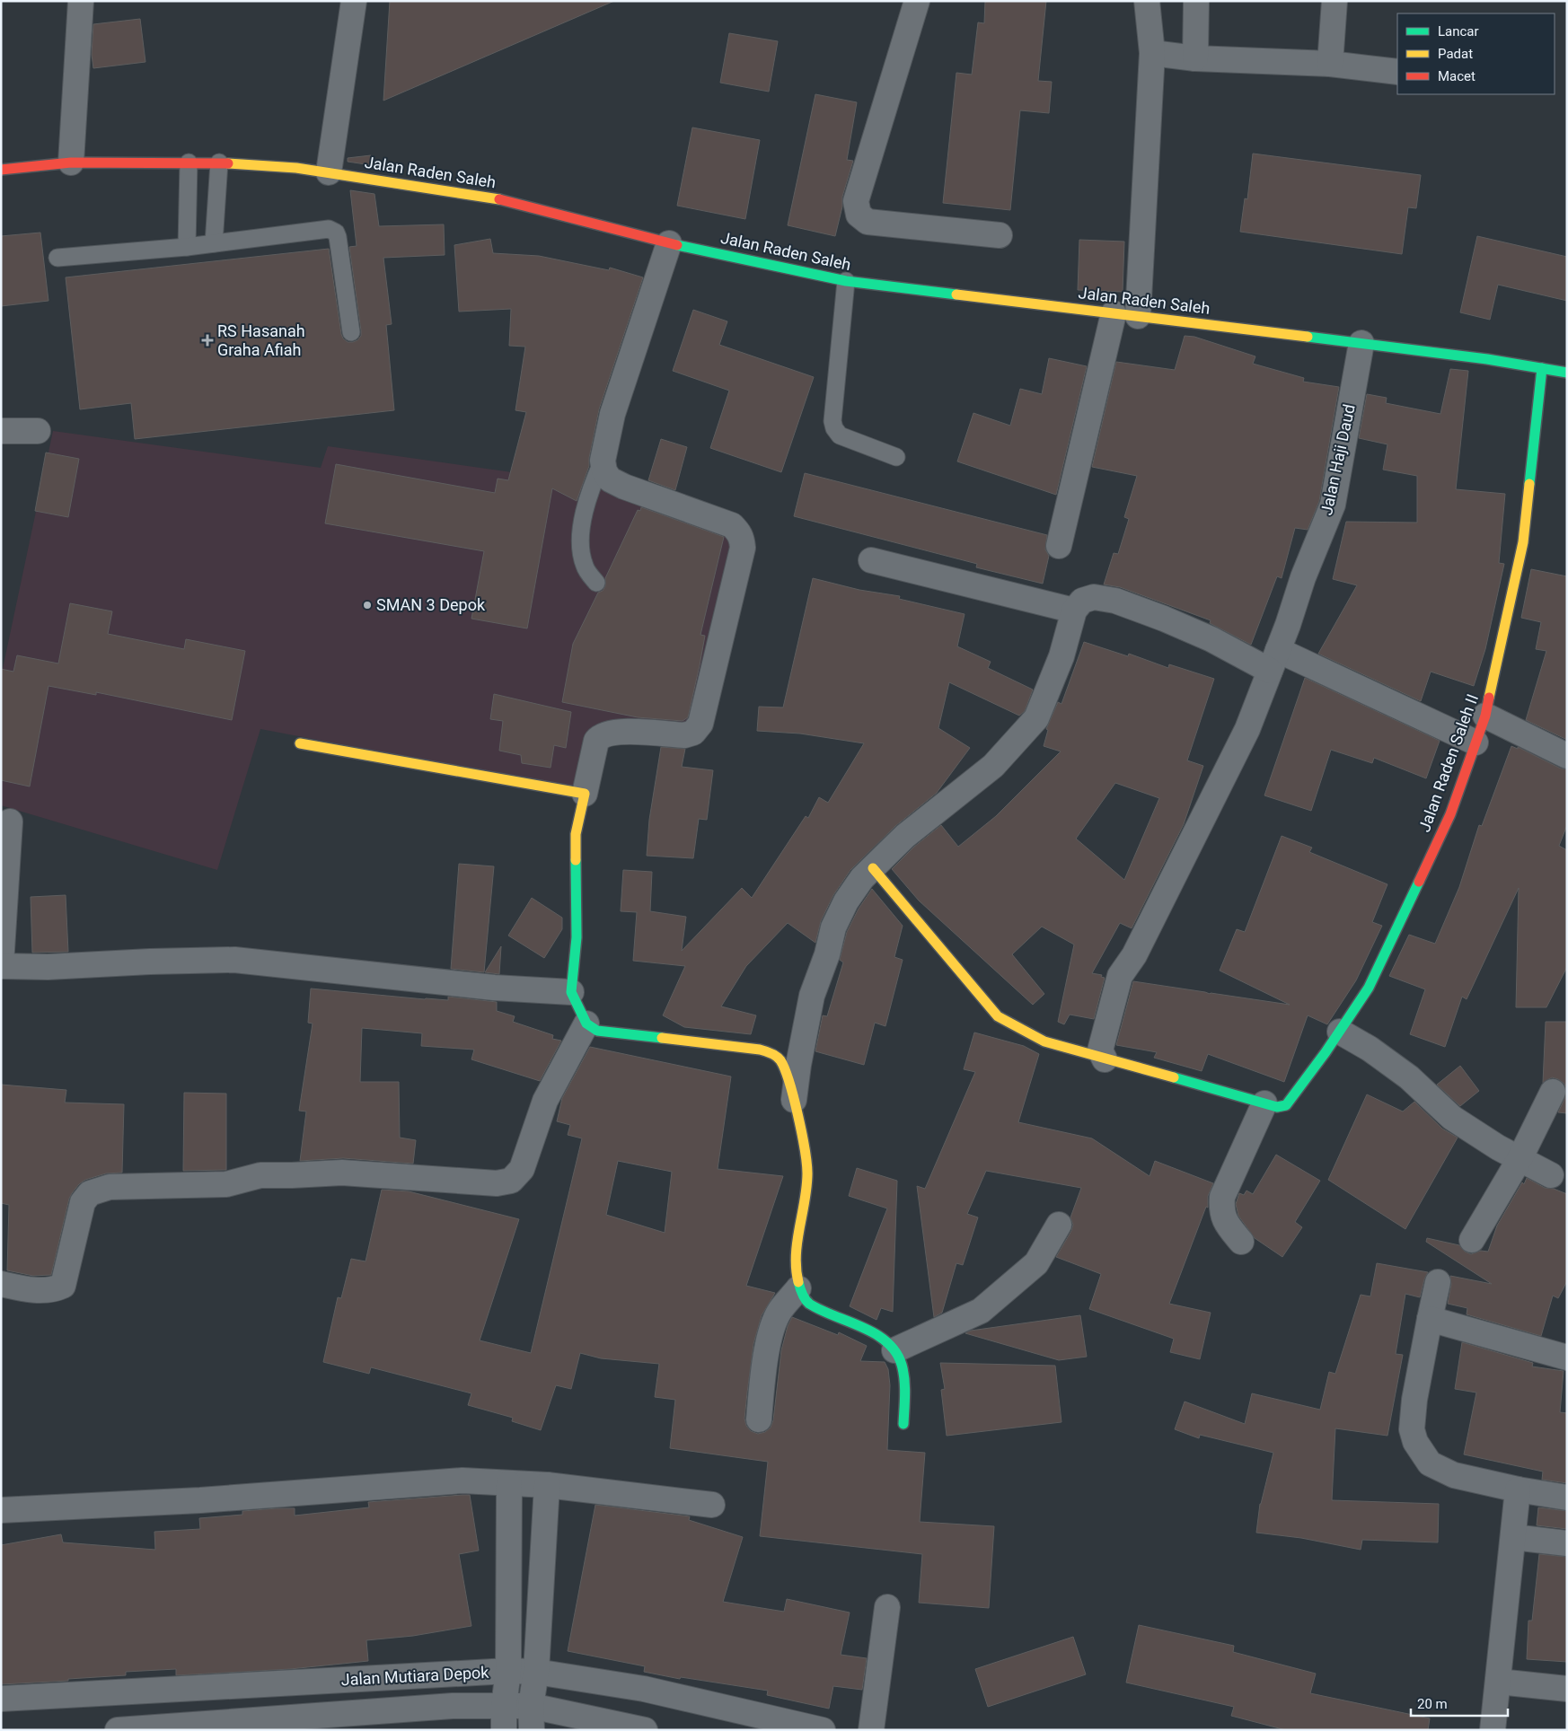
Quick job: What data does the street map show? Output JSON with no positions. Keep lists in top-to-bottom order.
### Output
{
  "streets": {
    "street": [
      "Jalan Raden Saleh",
      "Jalan Haji Daud",
      "Jalan Raden Saleh II",
      "Jalan Mutiara Depok"
    ]
  },
  "crossings": [
    ["Jalan Raden Saleh", "Jalan Haji Daud"],
    ["Jalan Raden Saleh", "Jalan Raden Saleh II"]
  ],
  "places": {
    "health": ["RS Hasanah Graha Afiah"],
    "other": ["SMAN 3 Depok"]
  },
  "legend": ["Lancar", "Padat", "Macet"],
  "scale_bar": "20 m"
}
